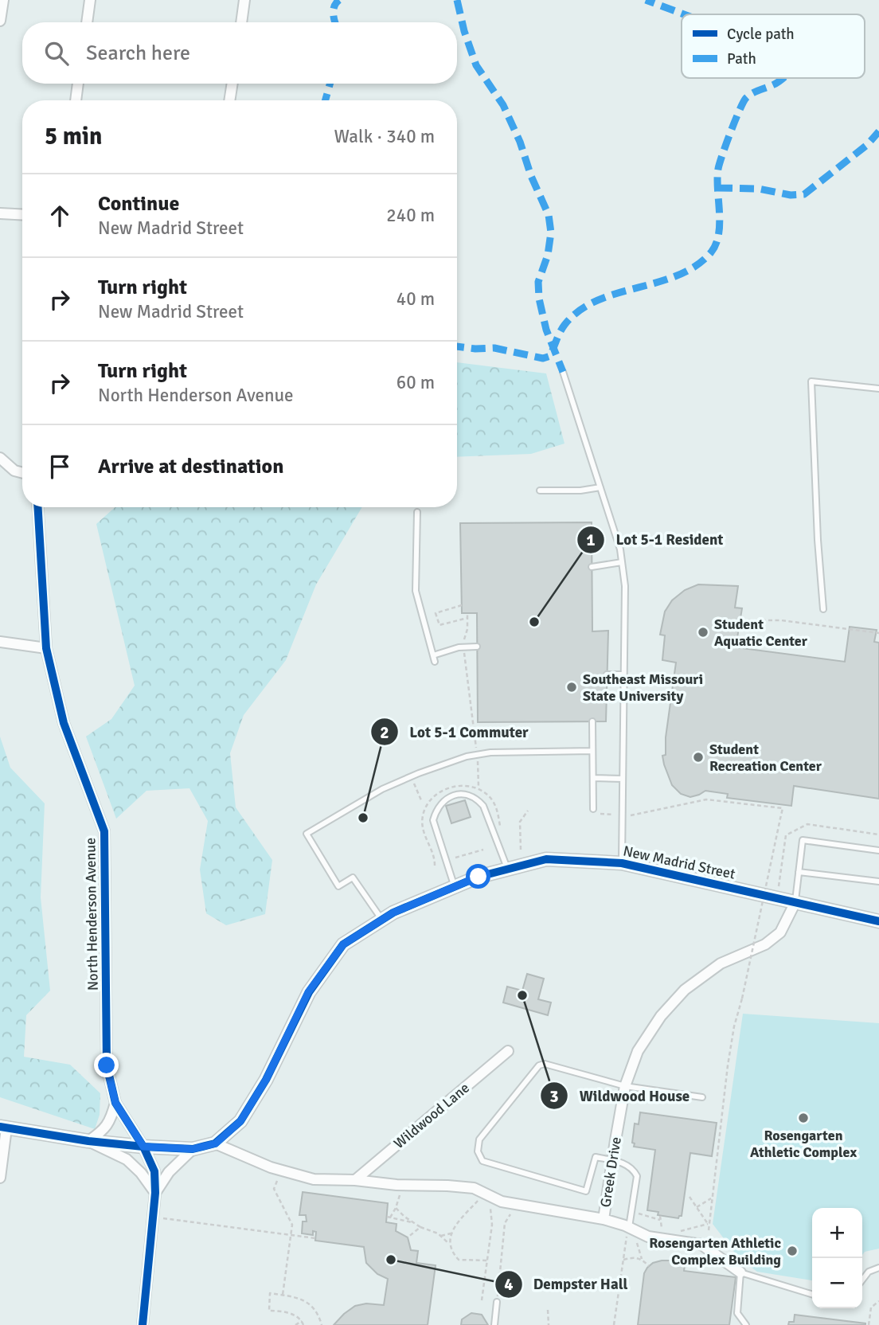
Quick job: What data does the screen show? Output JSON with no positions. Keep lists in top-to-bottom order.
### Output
{
  "streets": {
    "street": [
      "New Madrid Street",
      "North Henderson Avenue",
      "Wildwood Lane",
      "Greek Drive"
    ]
  },
  "crossings": [
    ["New Madrid Street", "North Henderson Avenue"],
    ["New Madrid Street", "Greek Drive"],
    ["Wildwood Lane", "Greek Drive"]
  ],
  "places": [
    "Lot 5-1 Resident",
    "Student Aquatic Center",
    "Southeast Missouri State University",
    "Student Recreation Center",
    "Lot 5-1 Commuter",
    "Wildwood House",
    "Rosengarten Athletic Complex",
    "Rosengarten Athletic Complex Building",
    "Dempster Hall"
  ],
  "legend": ["Cycle path", "Path"],
  "page": {
    "search": "Search here",
    "heading": ["5 min", "Walk · 340 m"],
    "list": [
      ["Continue", "New Madrid Street", "240 m"],
      ["Turn right", "New Madrid Street", "40 m"],
      ["Turn right", "North Henderson Avenue", "60 m"],
      "Arrive at destination"
    ],
    "map_buttons": ["+", "−"]
  }
}
